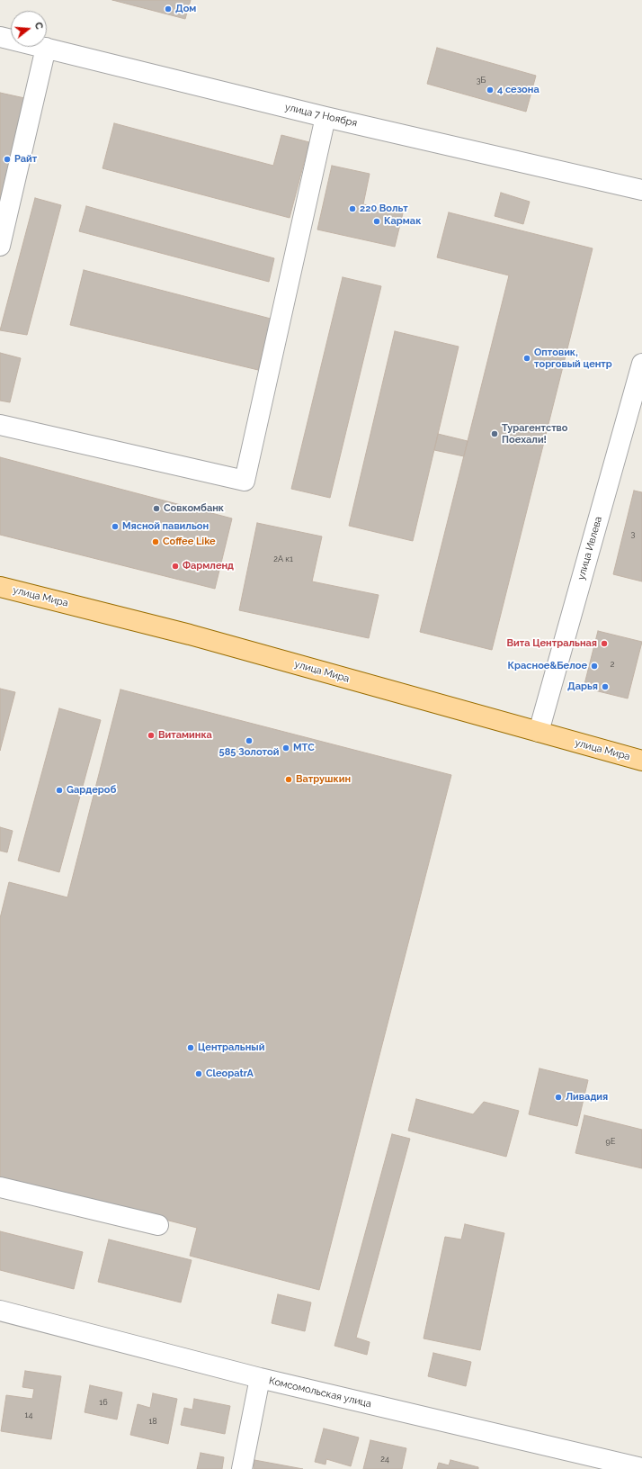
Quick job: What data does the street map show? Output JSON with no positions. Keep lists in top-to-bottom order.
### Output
{
  "streets": {
    "main road": ["улица Мира"],
    "street": ["улица 7 Ноября", "улица Ивлева", "Комсомольская улица"]
  },
  "crossings": [
    ["улица Ивлева", "улица Мира"]
  ],
  "places": [
    "Дом",
    "4 сезона",
    "Райт",
    "220 Вольт",
    "Кармак",
    "Оптовик, торговый центр",
    "Турагентство Поехали!",
    "Совкомбанк",
    "Мясной павильон",
    "Coffee Like",
    "Фармленд",
    "Вита Центральная",
    "Красное&Белое",
    "Дарья",
    "Витаминка",
    "585 Золотой",
    "МТС",
    "Ватрушкин",
    "Gардероб",
    "Центральный",
    "CleopatrA",
    "Ливадия"
  ],
  "house_numbers": [
    "3Б",
    "3",
    "2А к1",
    "2",
    "9Е",
    "16",
    "14",
    "18",
    "24"
  ],
  "north": "right"
}
